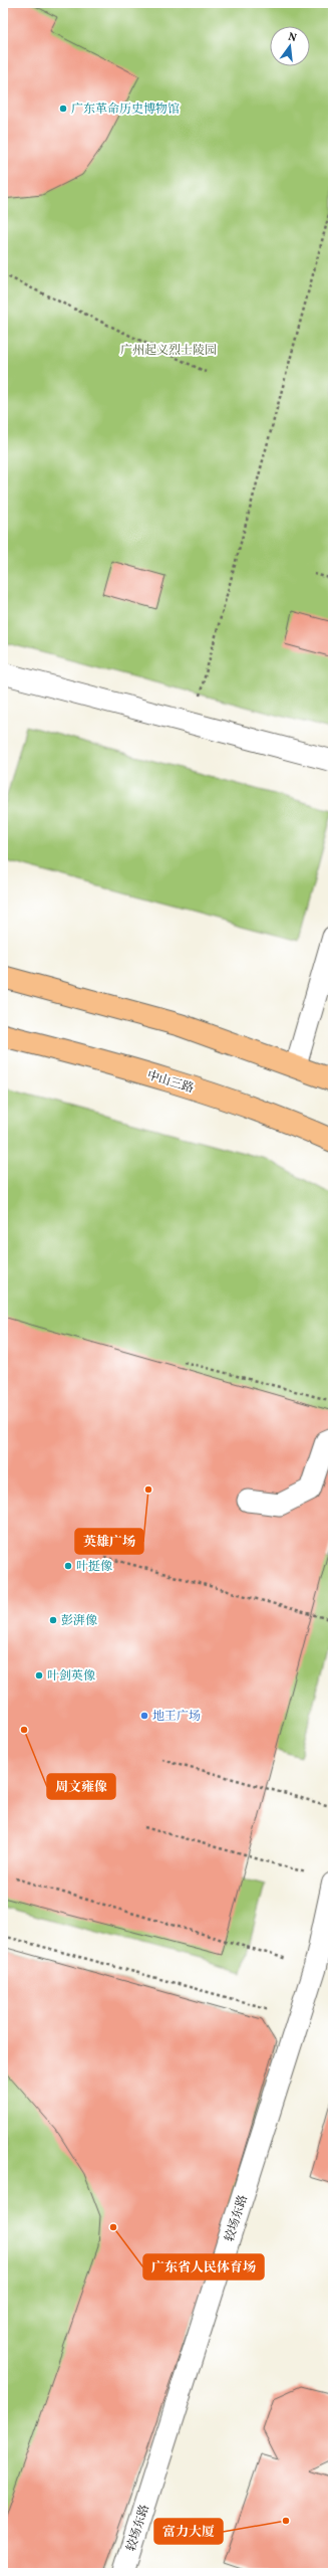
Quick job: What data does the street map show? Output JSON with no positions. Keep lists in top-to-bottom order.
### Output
{
  "streets": {
    "main road": ["中山三路"],
    "street": ["较场东路"]
  },
  "parks": ["广州起义烈士陵园"],
  "places": [
    "广东革命历史博物馆",
    "英雄广场",
    "叶挺像",
    "彭湃像",
    "叶剑英像",
    "地王广场",
    "周文雍像",
    "广东省人民体育场",
    "富力大厦"
  ],
  "north": "top"
}
